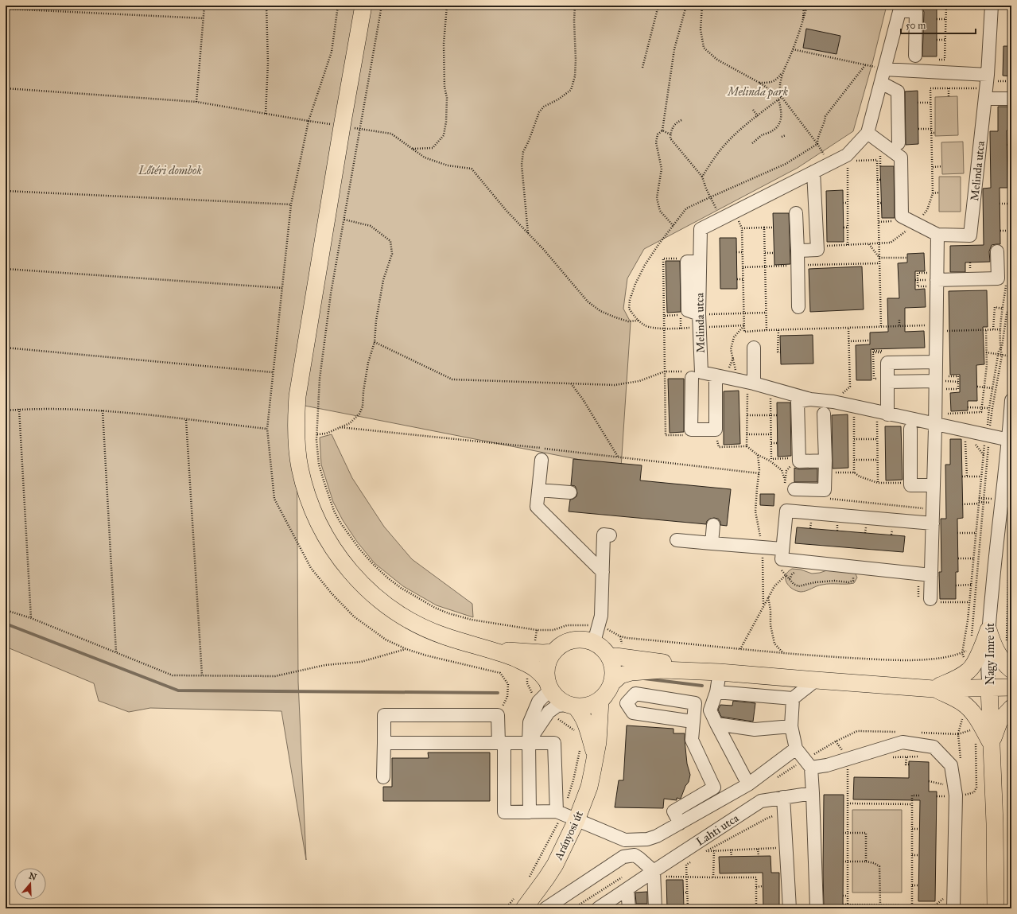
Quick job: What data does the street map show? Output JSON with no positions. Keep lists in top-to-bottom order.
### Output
{
  "streets": {
    "main road": ["Nagy Imre út", "Arányosi út"],
    "street": ["Melinda utca", "Lahti utca"]
  },
  "parks": ["Melinda park", "Lőtéri dombok"],
  "scale_bar": "50 m",
  "north": "top"
}
